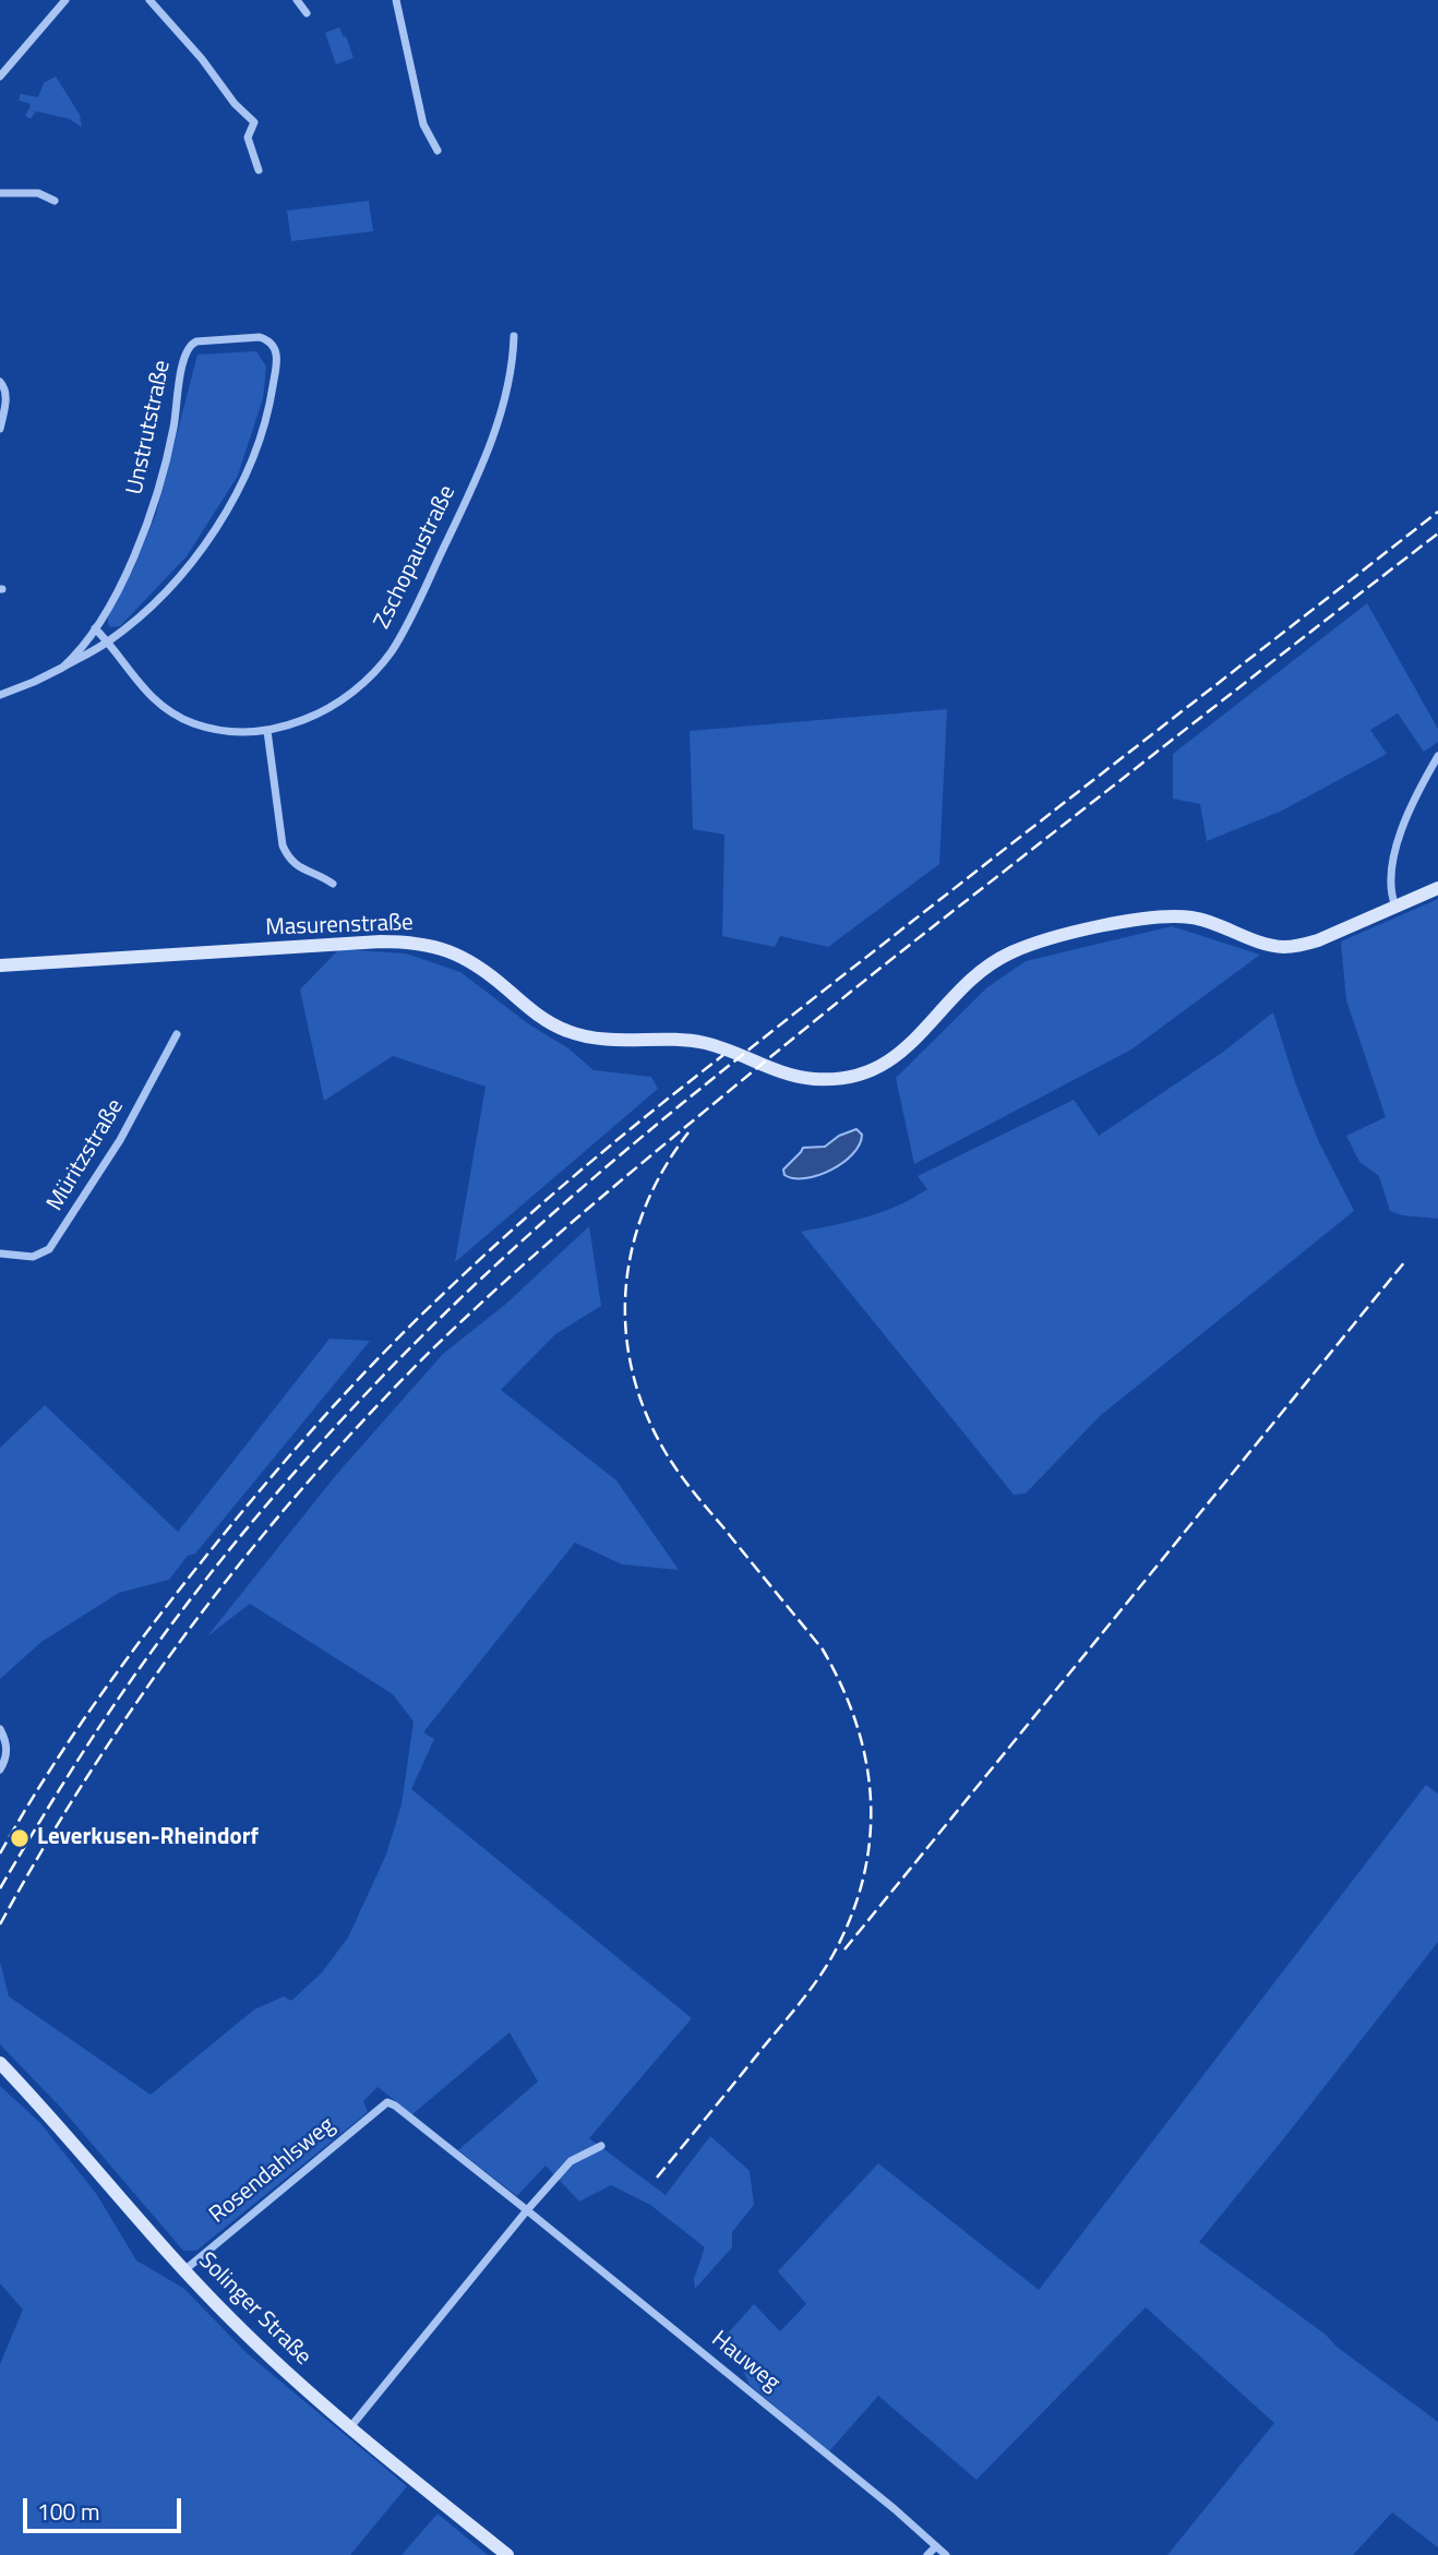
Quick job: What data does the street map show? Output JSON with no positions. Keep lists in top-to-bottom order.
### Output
{
  "streets": {
    "main road": ["Masurenstraße", "Solinger Straße"],
    "street": [
      "Unstrutstraße",
      "Zschopaustraße",
      "Müritzstraße",
      "Rosendahlsweg",
      "Hauweg"
    ]
  },
  "crossings": [
    ["Unstrutstraße", "Zschopaustraße"],
    ["Rosendahlsweg", "Solinger Straße"],
    ["Rosendahlsweg", "Hauweg"]
  ],
  "places": ["Leverkusen-Rheindorf"],
  "scale_bar": "100 m"
}
